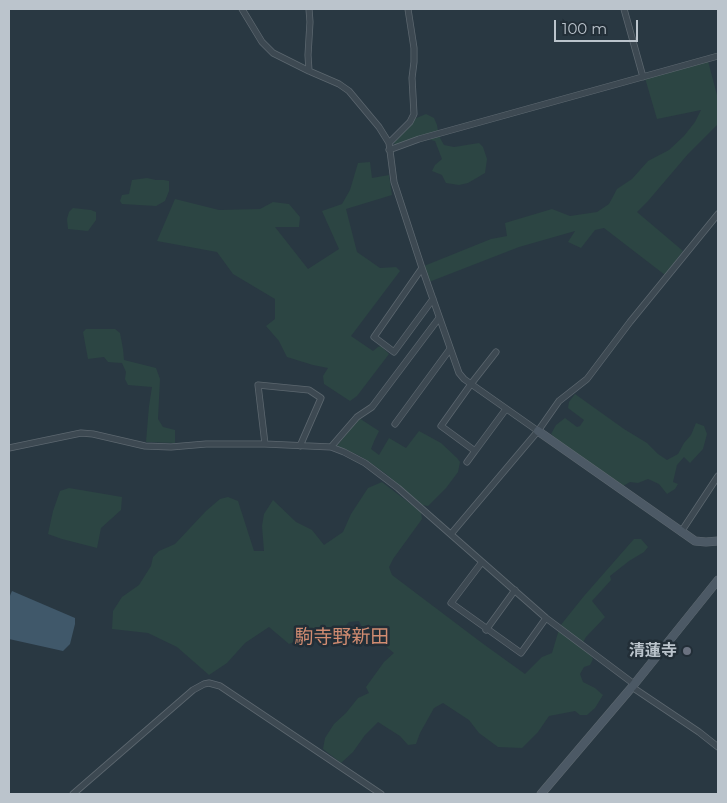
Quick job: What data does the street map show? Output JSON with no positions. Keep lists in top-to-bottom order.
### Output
{
  "districts": ["駒寺野新田"],
  "places": ["清蓮寺"],
  "scale_bar": "100 m"
}
